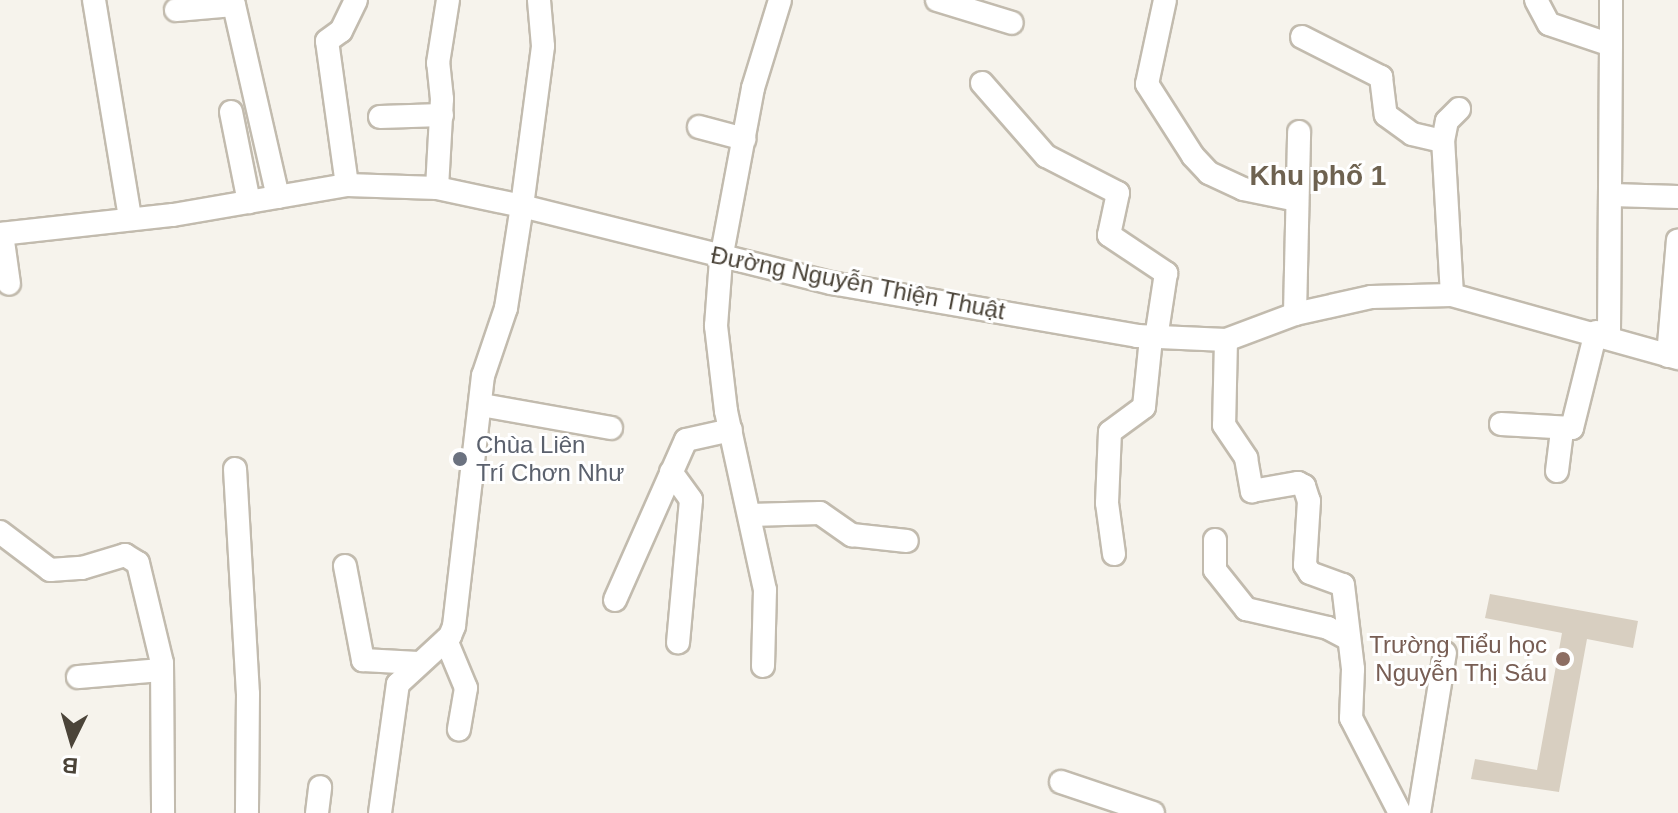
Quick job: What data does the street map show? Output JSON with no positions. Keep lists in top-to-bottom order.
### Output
{
  "streets": {
    "street": ["Đường Nguyễn Thiện Thuật"]
  },
  "districts": ["Khu phố 1"],
  "places": ["Chùa Liên Trí Chơn Như", "Trường Tiểu học Nguyễn Thị Sáu"],
  "north": "bottom"
}
